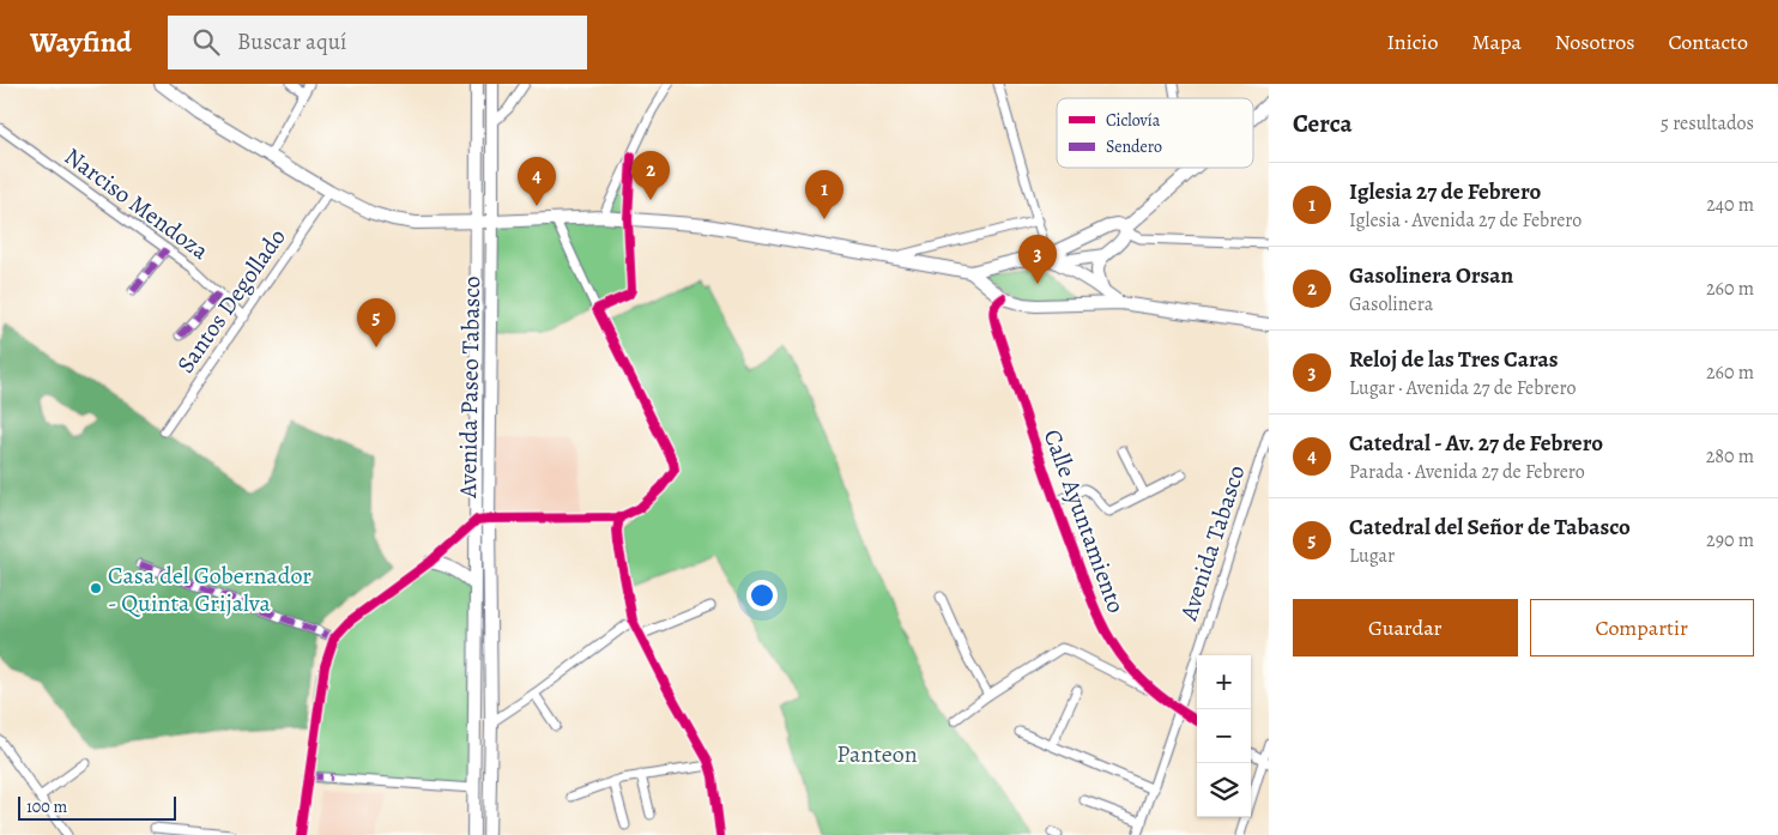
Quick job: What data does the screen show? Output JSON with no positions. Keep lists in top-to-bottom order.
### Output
{
  "streets": {
    "main road": ["Avenida Paseo Tabasco"],
    "street": [
      "Narciso Mendoza",
      "Santos Degollado",
      "Calle Ayuntamiento",
      "Avenida Tabasco"
    ]
  },
  "crossings": [
    ["Narciso Mendoza", "Santos Degollado"],
    ["Calle Ayuntamiento", "Avenida Tabasco"]
  ],
  "parks": ["Panteon"],
  "places": ["Casa del Gobernador - Quinta Grijalva"],
  "legend": ["Ciclovía", "Sendero"],
  "scale_bar": "100 m",
  "page": {
    "header": "Wayfind",
    "search": "Buscar aquí",
    "nav": [
      "Inicio",
      "Mapa",
      "Nosotros",
      "Contacto"
    ],
    "heading": ["Cerca", "5 resultados"],
    "pins": [
      "2",
      "4",
      "1",
      "3",
      "5"
    ],
    "list": [
      {
        "mark": "1",
        "name": "Iglesia 27 de Febrero",
        "note": "Iglesia · Avenida 27 de Febrero",
        "value": "240 m"
      },
      {
        "mark": "2",
        "name": "Gasolinera Orsan",
        "note": "Gasolinera",
        "value": "260 m"
      },
      {
        "mark": "3",
        "name": "Reloj de las Tres Caras",
        "note": "Lugar · Avenida 27 de Febrero",
        "value": "260 m"
      },
      {
        "mark": "4",
        "name": "Catedral - Av. 27 de Febrero",
        "note": "Parada · Avenida 27 de Febrero",
        "value": "280 m"
      },
      {
        "mark": "5",
        "name": "Catedral del Señor de Tabasco",
        "note": "Lugar",
        "value": "290 m"
      }
    ],
    "buttons": ["Guardar", "Compartir"],
    "map_buttons": ["+", "−"],
    "scale": "100 m"
  }
}
